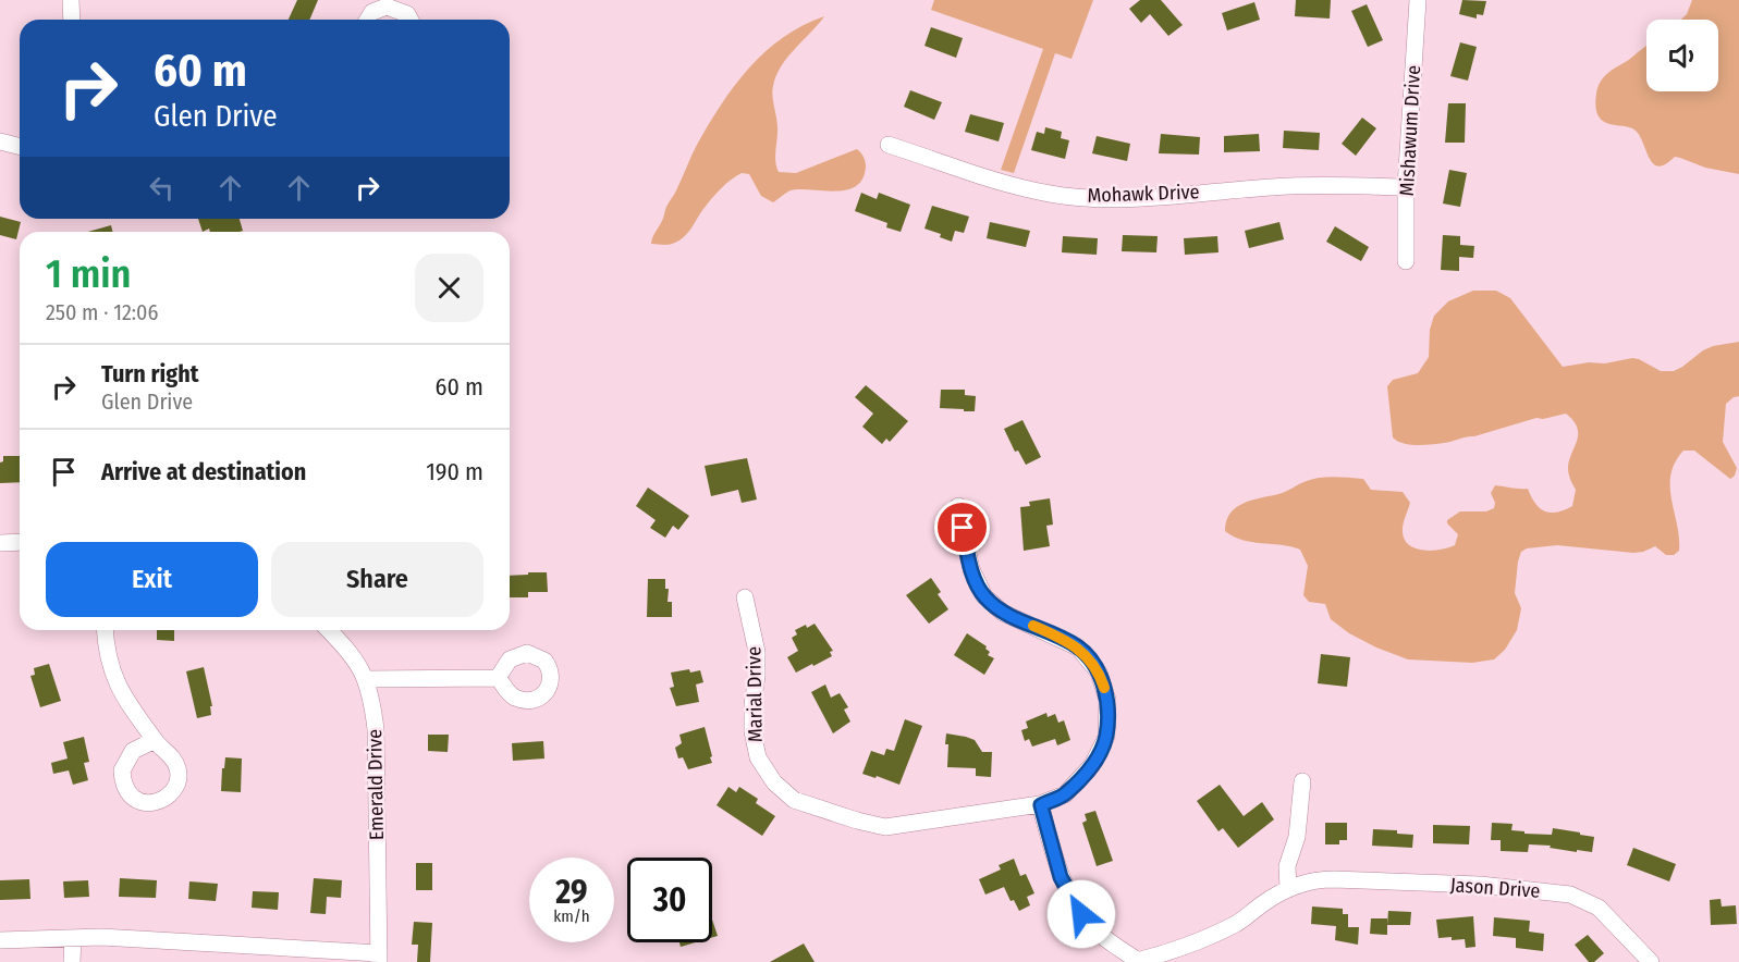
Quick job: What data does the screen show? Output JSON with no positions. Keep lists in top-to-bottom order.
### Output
{
  "streets": {
    "street": [
      "Mishawum Drive",
      "Mohawk Drive",
      "Marial Drive",
      "Emerald Drive",
      "Jason Drive"
    ]
  },
  "crossings": [
    ["Mishawum Drive", "Mohawk Drive"]
  ],
  "page": {
    "turn": ["60 m", "Glen Drive"],
    "heading": ["1 min", "250 m · 12:06"],
    "list": [
      {
        "name": "Turn right",
        "note": "Glen Drive",
        "value": "60 m"
      },
      {
        "name": "Arrive at destination",
        "value": "190 m"
      }
    ],
    "buttons": ["Exit", "Share"],
    "speed": "29 km/h",
    "limit": "30"
  }
}
